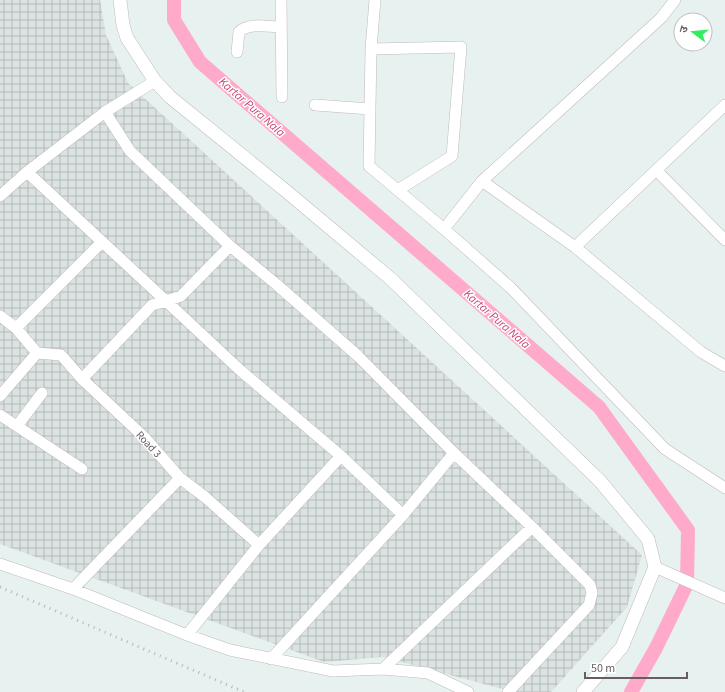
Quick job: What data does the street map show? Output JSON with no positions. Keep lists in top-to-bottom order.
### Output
{
  "streets": {
    "street": ["Road 3"]
  },
  "water": ["Kartar Pura Nala"],
  "scale_bar": "50 m",
  "north": "left"
}
